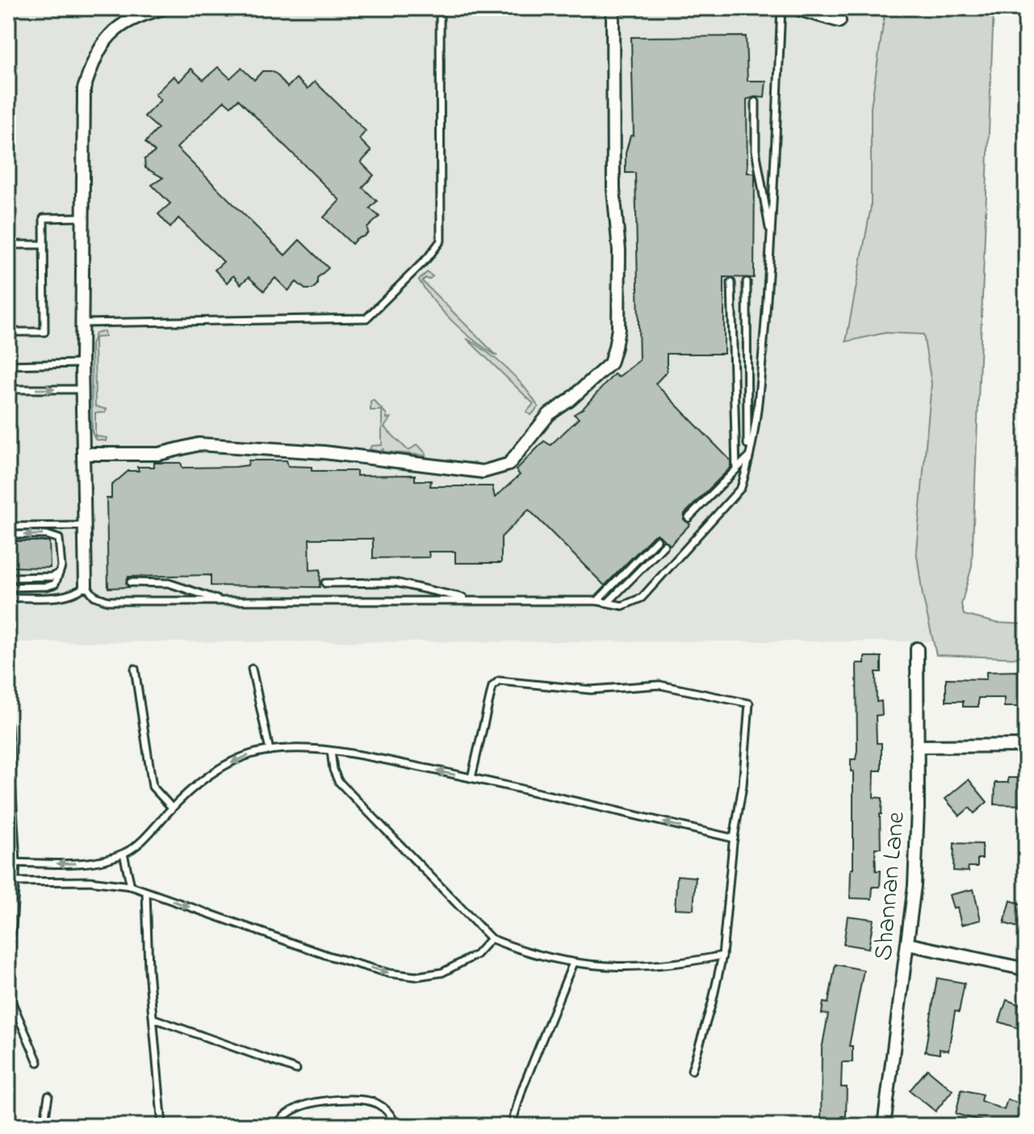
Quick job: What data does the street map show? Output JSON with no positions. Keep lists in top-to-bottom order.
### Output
{
  "streets": {
    "street": ["Shannan Lane"]
  }
}
